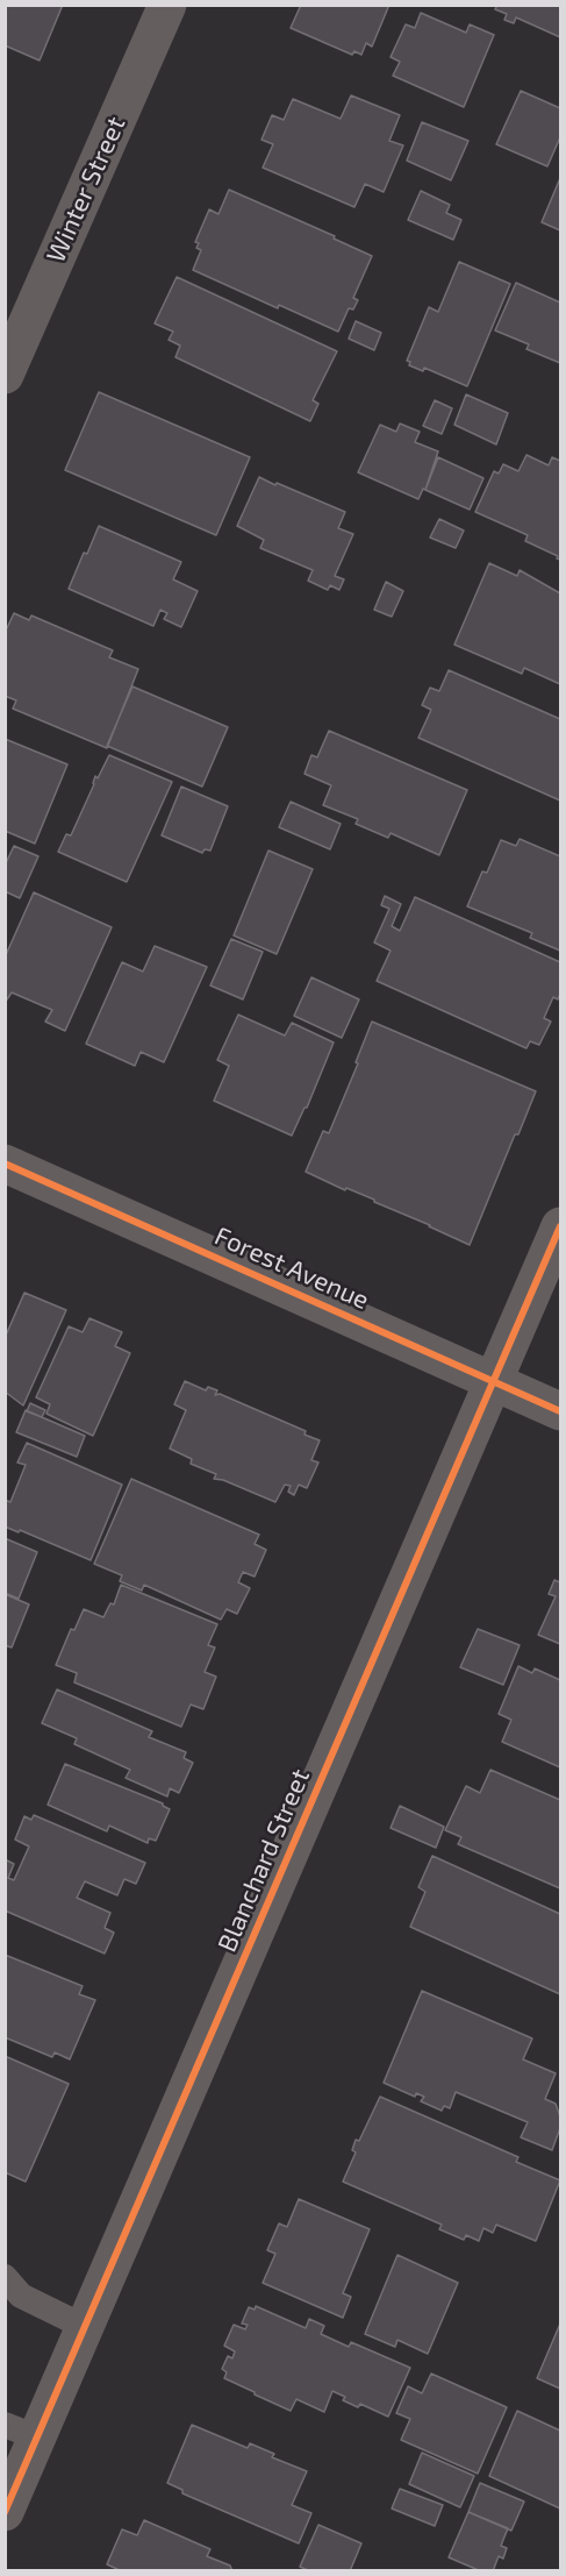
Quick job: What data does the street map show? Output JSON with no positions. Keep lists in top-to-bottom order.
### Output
{
  "streets": {
    "street": ["Winter Street", "Forest Avenue", "Blanchard Street"]
  },
  "crossings": [
    ["Forest Avenue", "Blanchard Street"]
  ]
}
